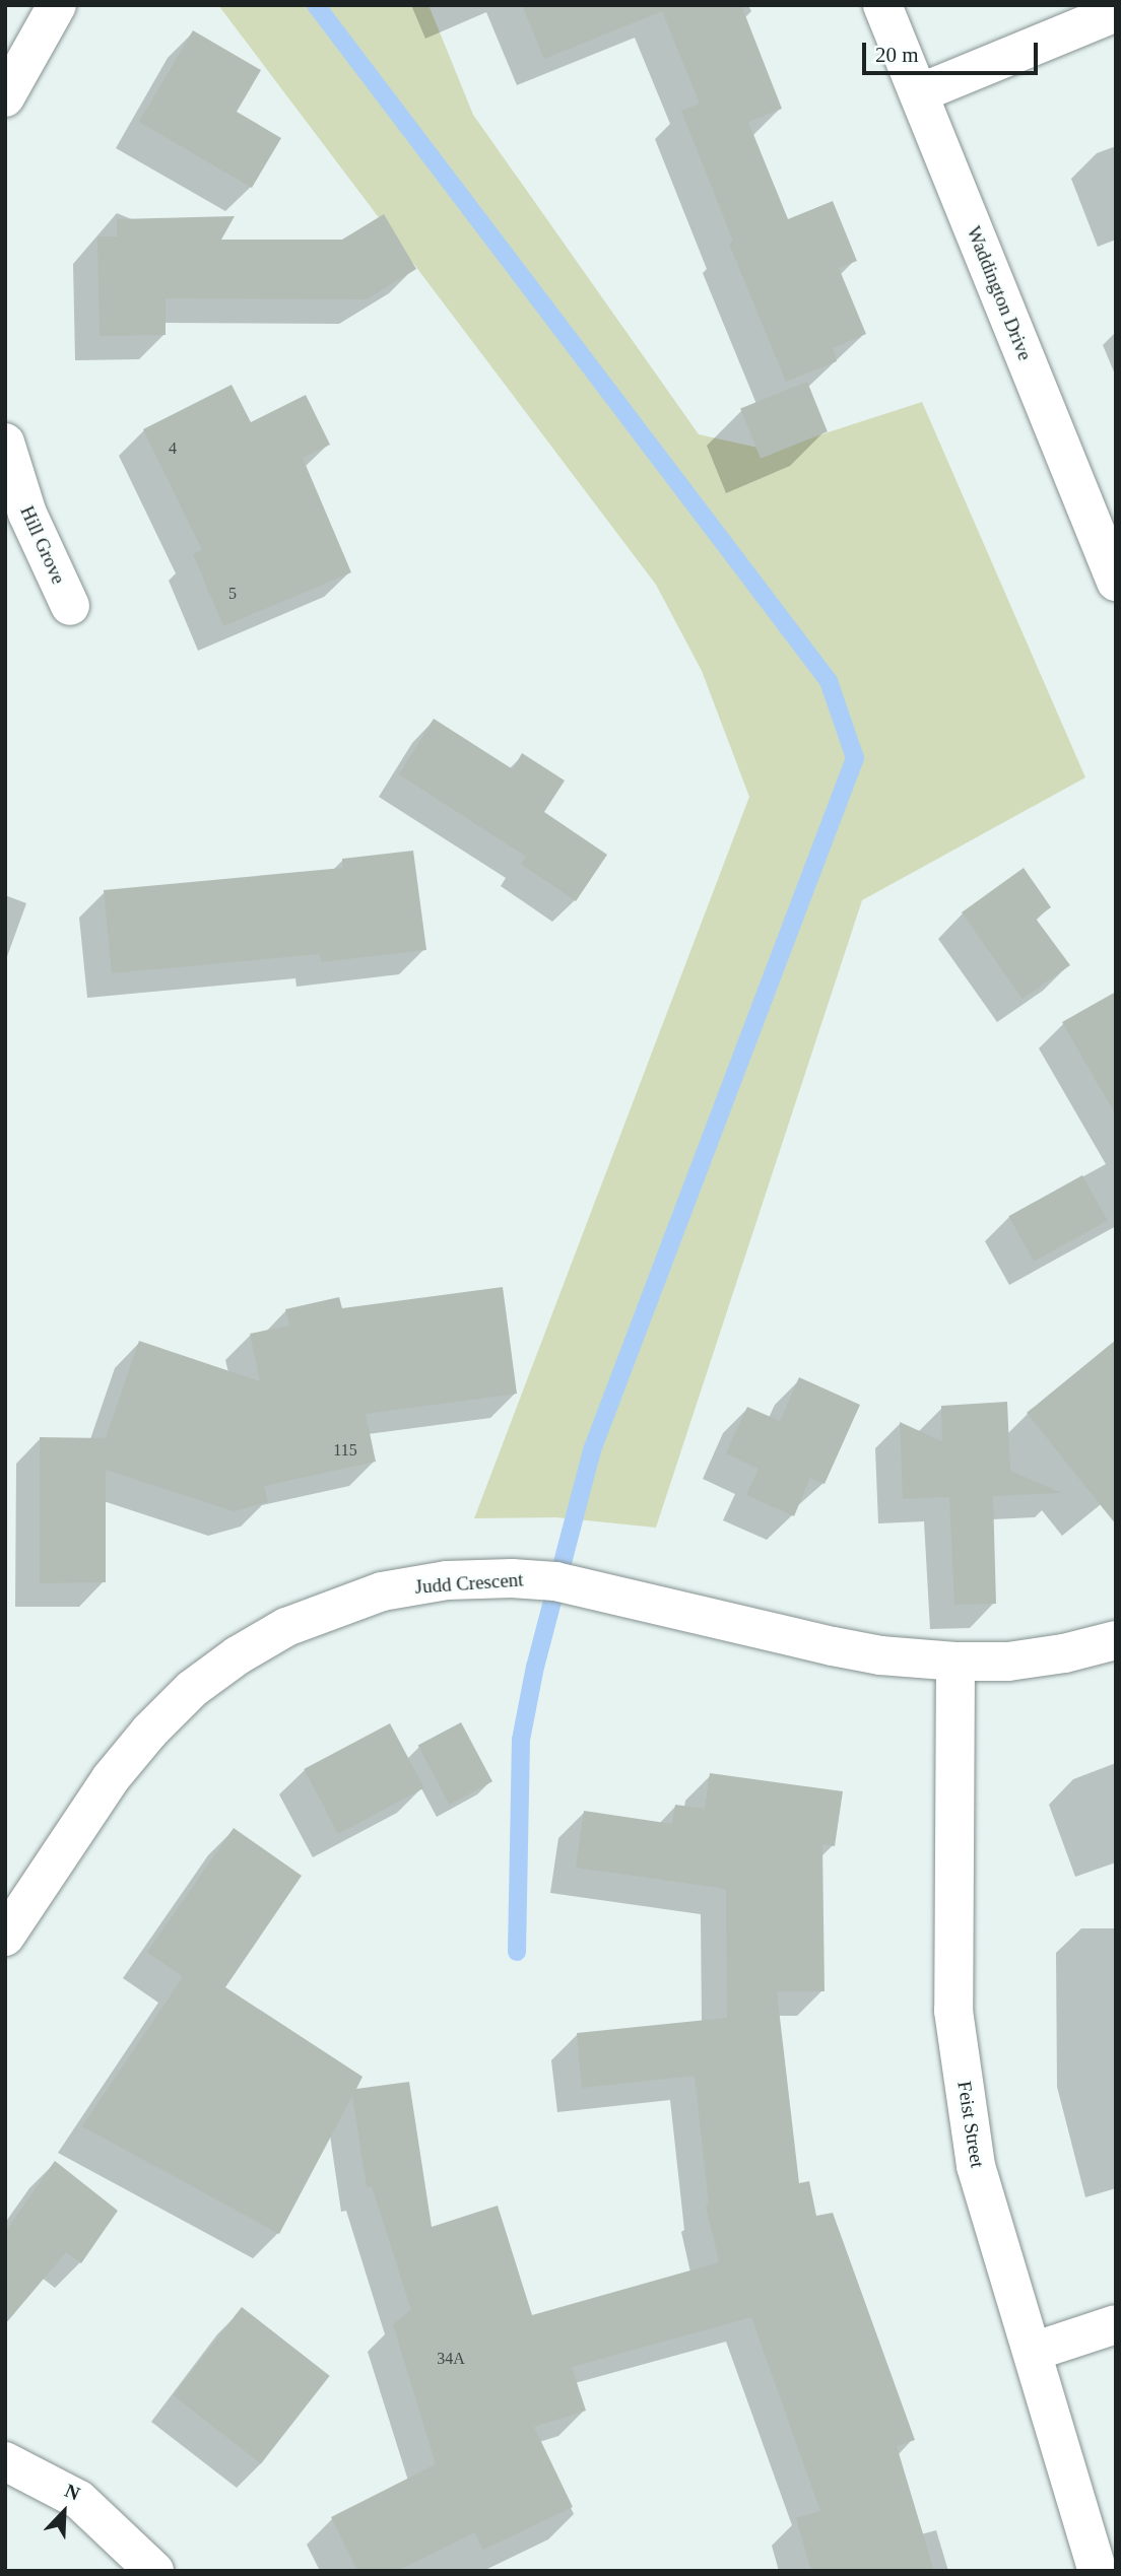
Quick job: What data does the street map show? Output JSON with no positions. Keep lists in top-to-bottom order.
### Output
{
  "streets": {
    "street": [
      "Waddington Drive",
      "Hill Grove",
      "Judd Crescent",
      "Feist Street"
    ]
  },
  "crossings": [
    ["Judd Crescent", "Feist Street"]
  ],
  "house_numbers": [
    "4",
    "5",
    "115",
    "34A"
  ],
  "scale_bar": "20 m",
  "north": "top right"
}
